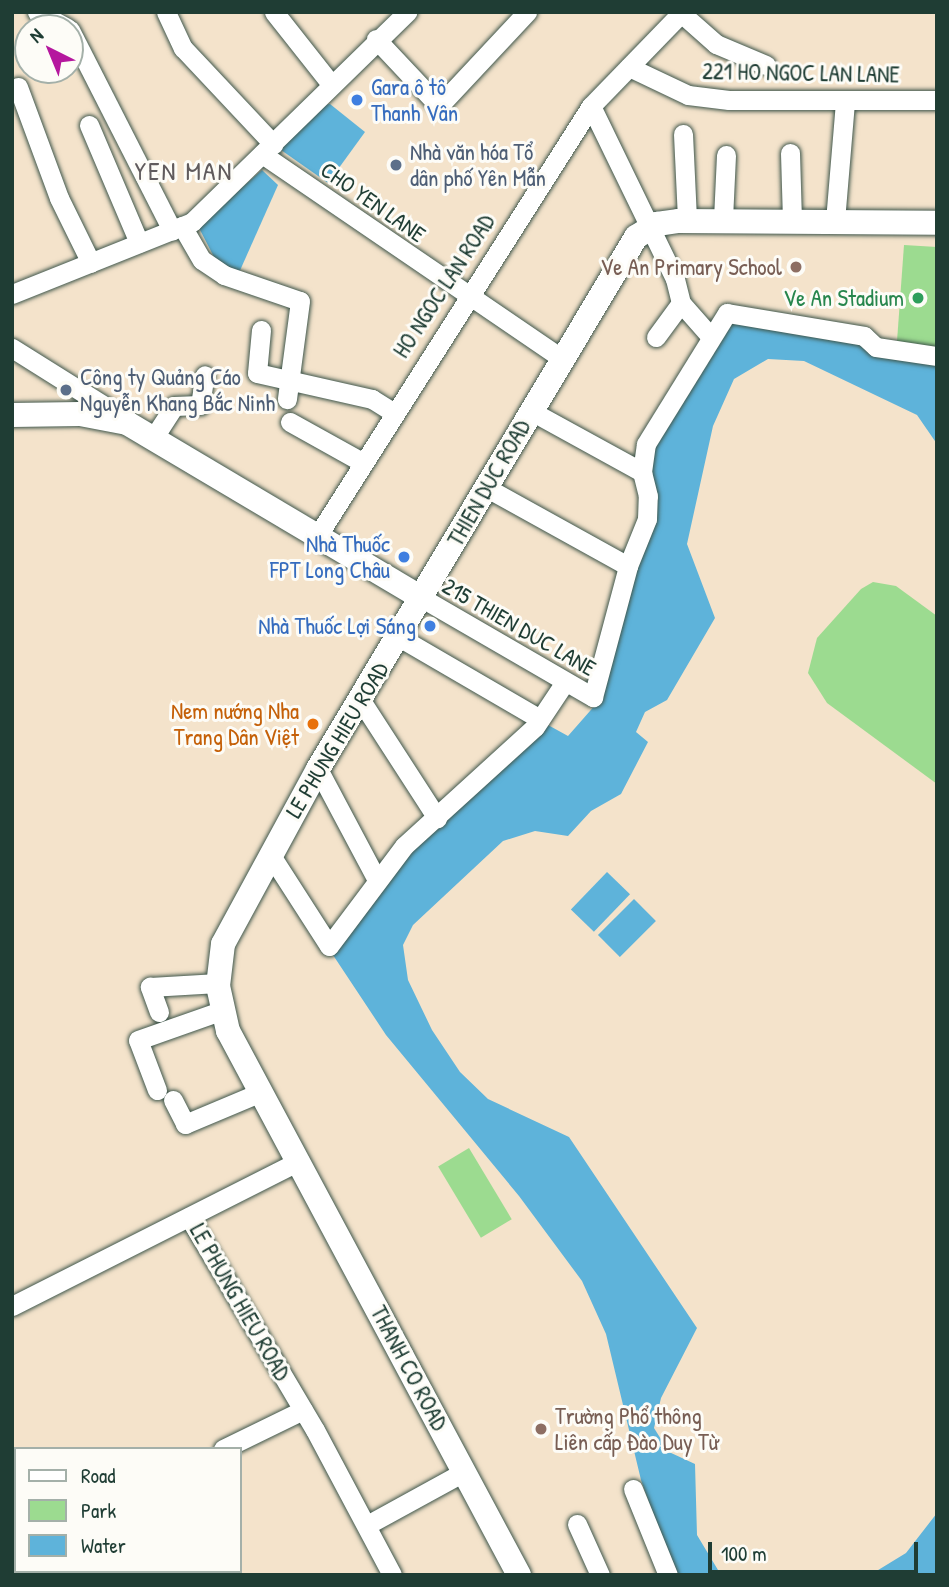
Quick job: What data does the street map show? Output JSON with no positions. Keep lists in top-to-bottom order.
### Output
{
  "streets": {
    "main road": ["THIEN DUC ROAD", "LE PHUNG HIEU ROAD", "THANH CO ROAD"],
    "street": [
      "221 HO NGOC LAN LANE",
      "CHO YEN LANE",
      "HO NGOC LAN ROAD",
      "215 THIEN DUC LANE"
    ]
  },
  "crossings": [
    ["221 HO NGOC LAN LANE", "HO NGOC LAN ROAD"],
    ["CHO YEN LANE", "HO NGOC LAN ROAD"],
    ["CHO YEN LANE", "THIEN DUC ROAD"],
    ["THIEN DUC ROAD", "215 THIEN DUC LANE"],
    ["THIEN DUC ROAD", "LE PHUNG HIEU ROAD"],
    ["215 THIEN DUC LANE", "LE PHUNG HIEU ROAD"],
    ["LE PHUNG HIEU ROAD", "THANH CO ROAD"]
  ],
  "districts": ["YEN MAN"],
  "places": [
    "Gara ô tô Thanh Vân",
    "Nhà văn hóa Tổ dân phố Yên Mẫn",
    "Ve An Primary School",
    "Ve An Stadium",
    "Công ty Quảng Cáo Nguyễn Khang Bắc Ninh",
    "Nhà Thuốc FPT Long Châu",
    "Nhà Thuốc Lợi Sáng",
    "Nem nướng Nha Trang Dân Việt",
    "Trường Phổ thông Liên cấp Đào Duy Từ"
  ],
  "legend": ["Road", "Park", "Water"],
  "scale_bar": "100 m",
  "north": "top left"
}
